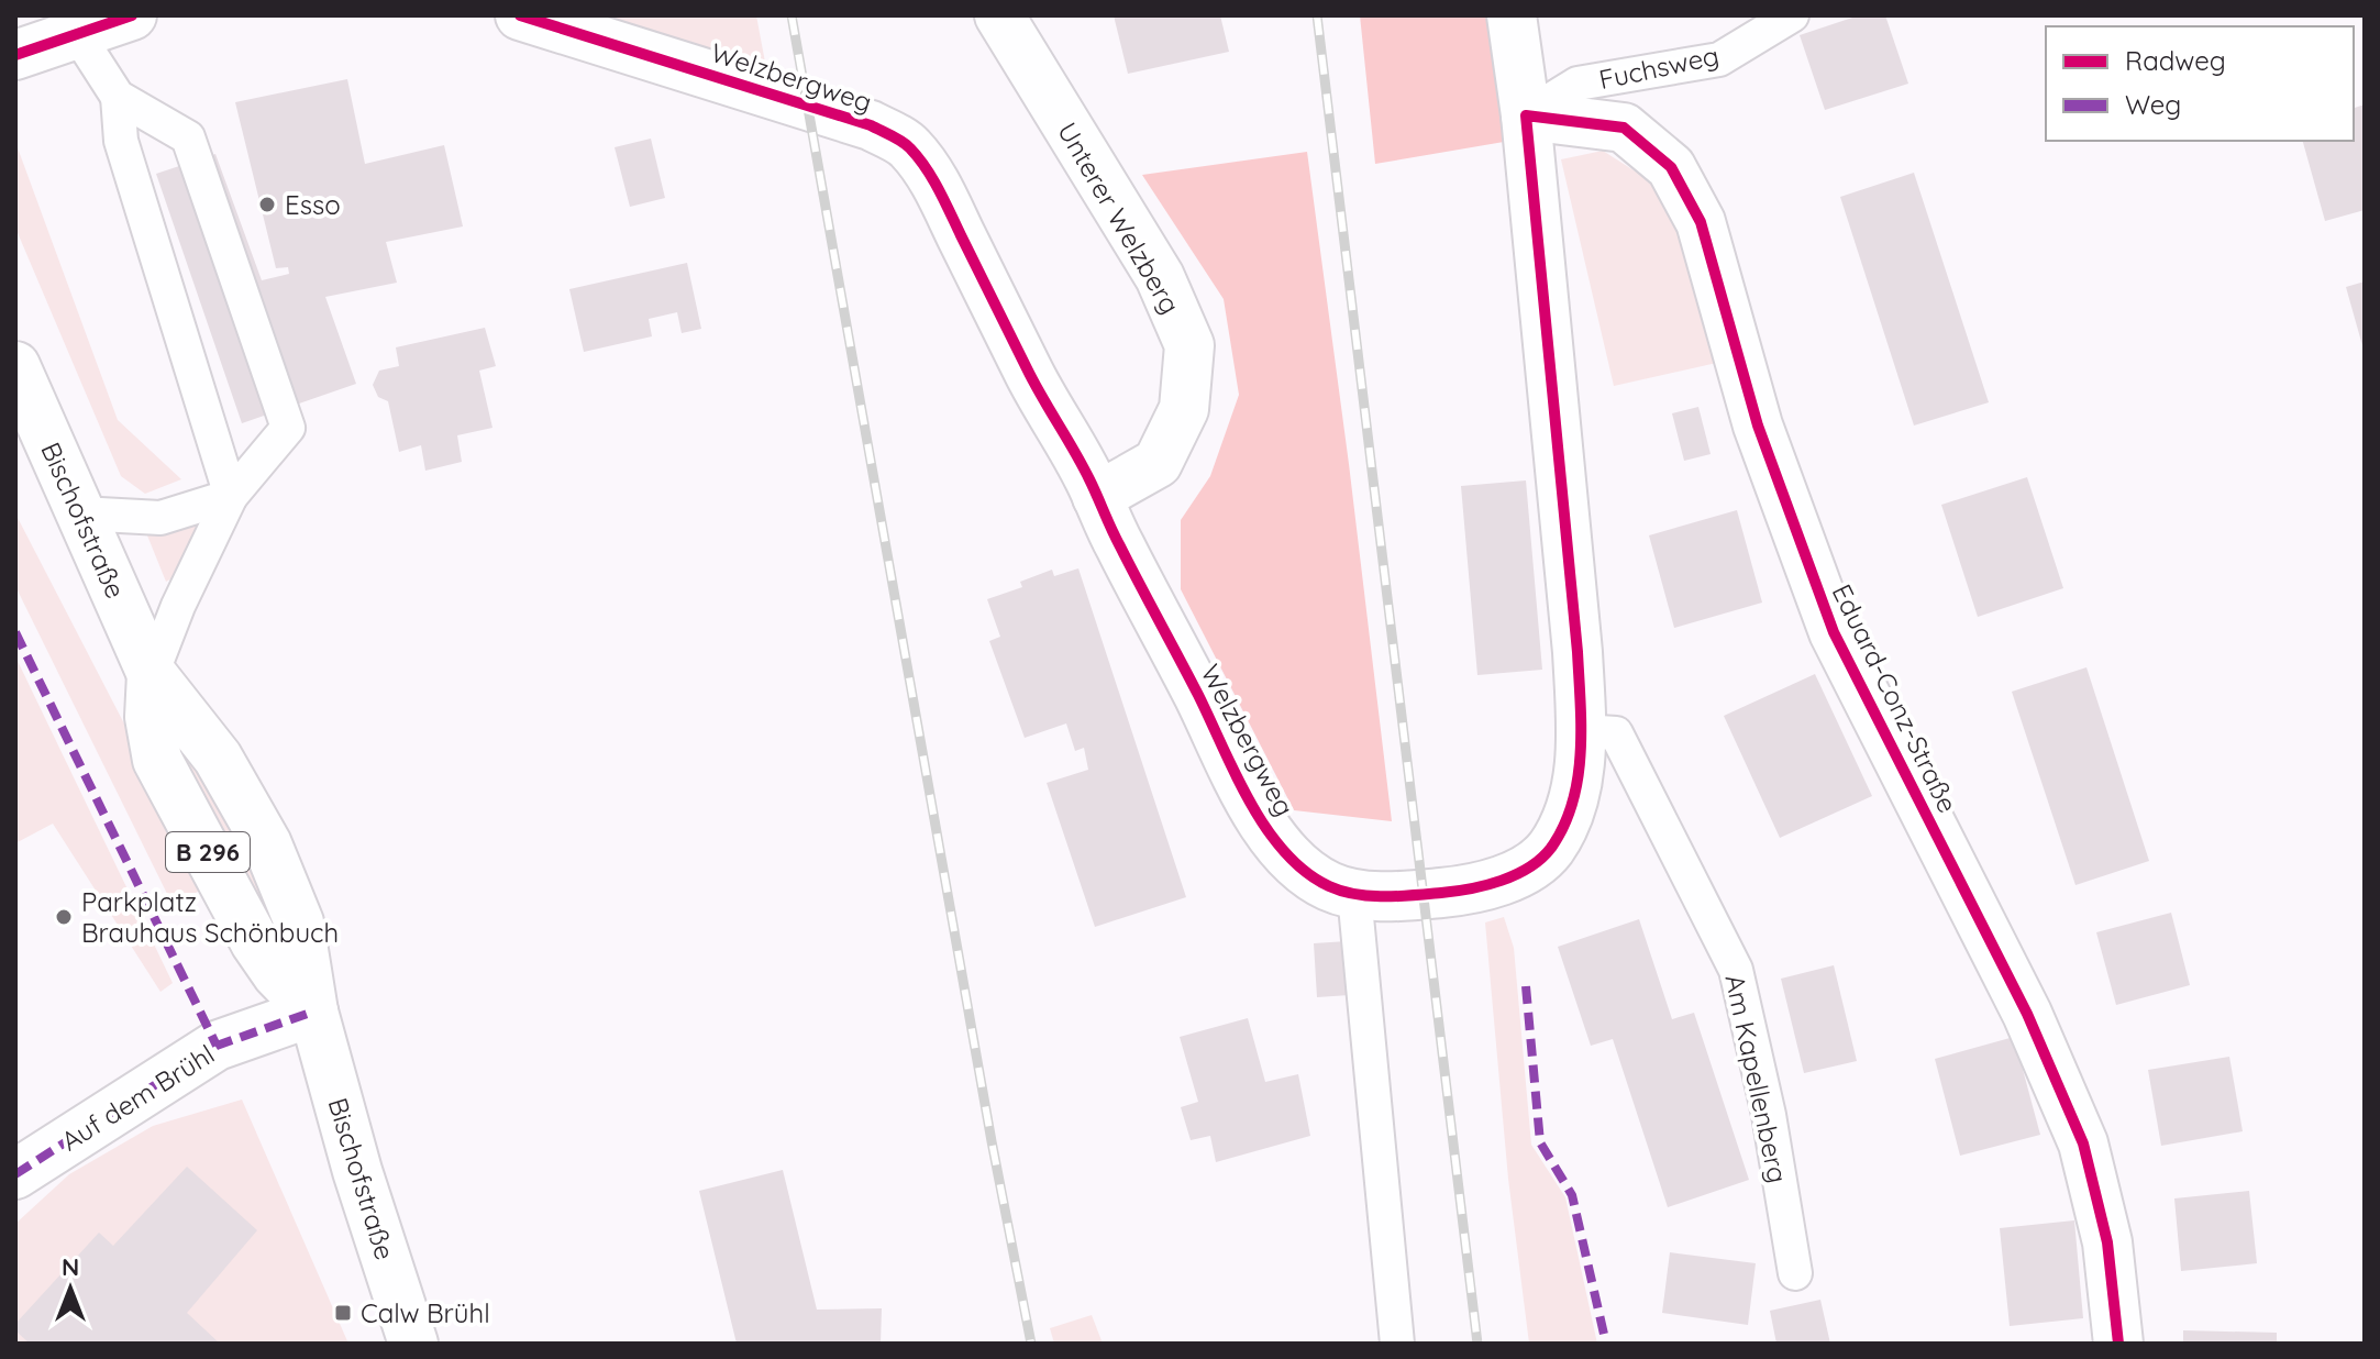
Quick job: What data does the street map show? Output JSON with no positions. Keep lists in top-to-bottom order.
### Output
{
  "streets": {
    "street": [
      "Welzbergweg",
      "Unterer Welzberg",
      "Bischofstraße",
      "Eduard-Conz-Straße",
      "B 296",
      "Auf dem Brühl"
    ],
    "lane": ["Fuchsweg", "Am Kapellenberg"]
  },
  "crossings": [
    ["Fuchsweg", "Welzbergweg"],
    ["Fuchsweg", "Eduard-Conz-Straße"],
    ["Welzbergweg", "Unterer Welzberg"],
    ["Welzbergweg", "Eduard-Conz-Straße"],
    ["Welzbergweg", "Am Kapellenberg"],
    ["Bischofstraße", "Auf dem Brühl"]
  ],
  "places": {
    "other": ["Esso", "Parkplatz Brauhaus Schönbuch"],
    "transit": ["Calw Brühl"]
  },
  "legend": ["Radweg", "Weg"],
  "north": "top"
}
